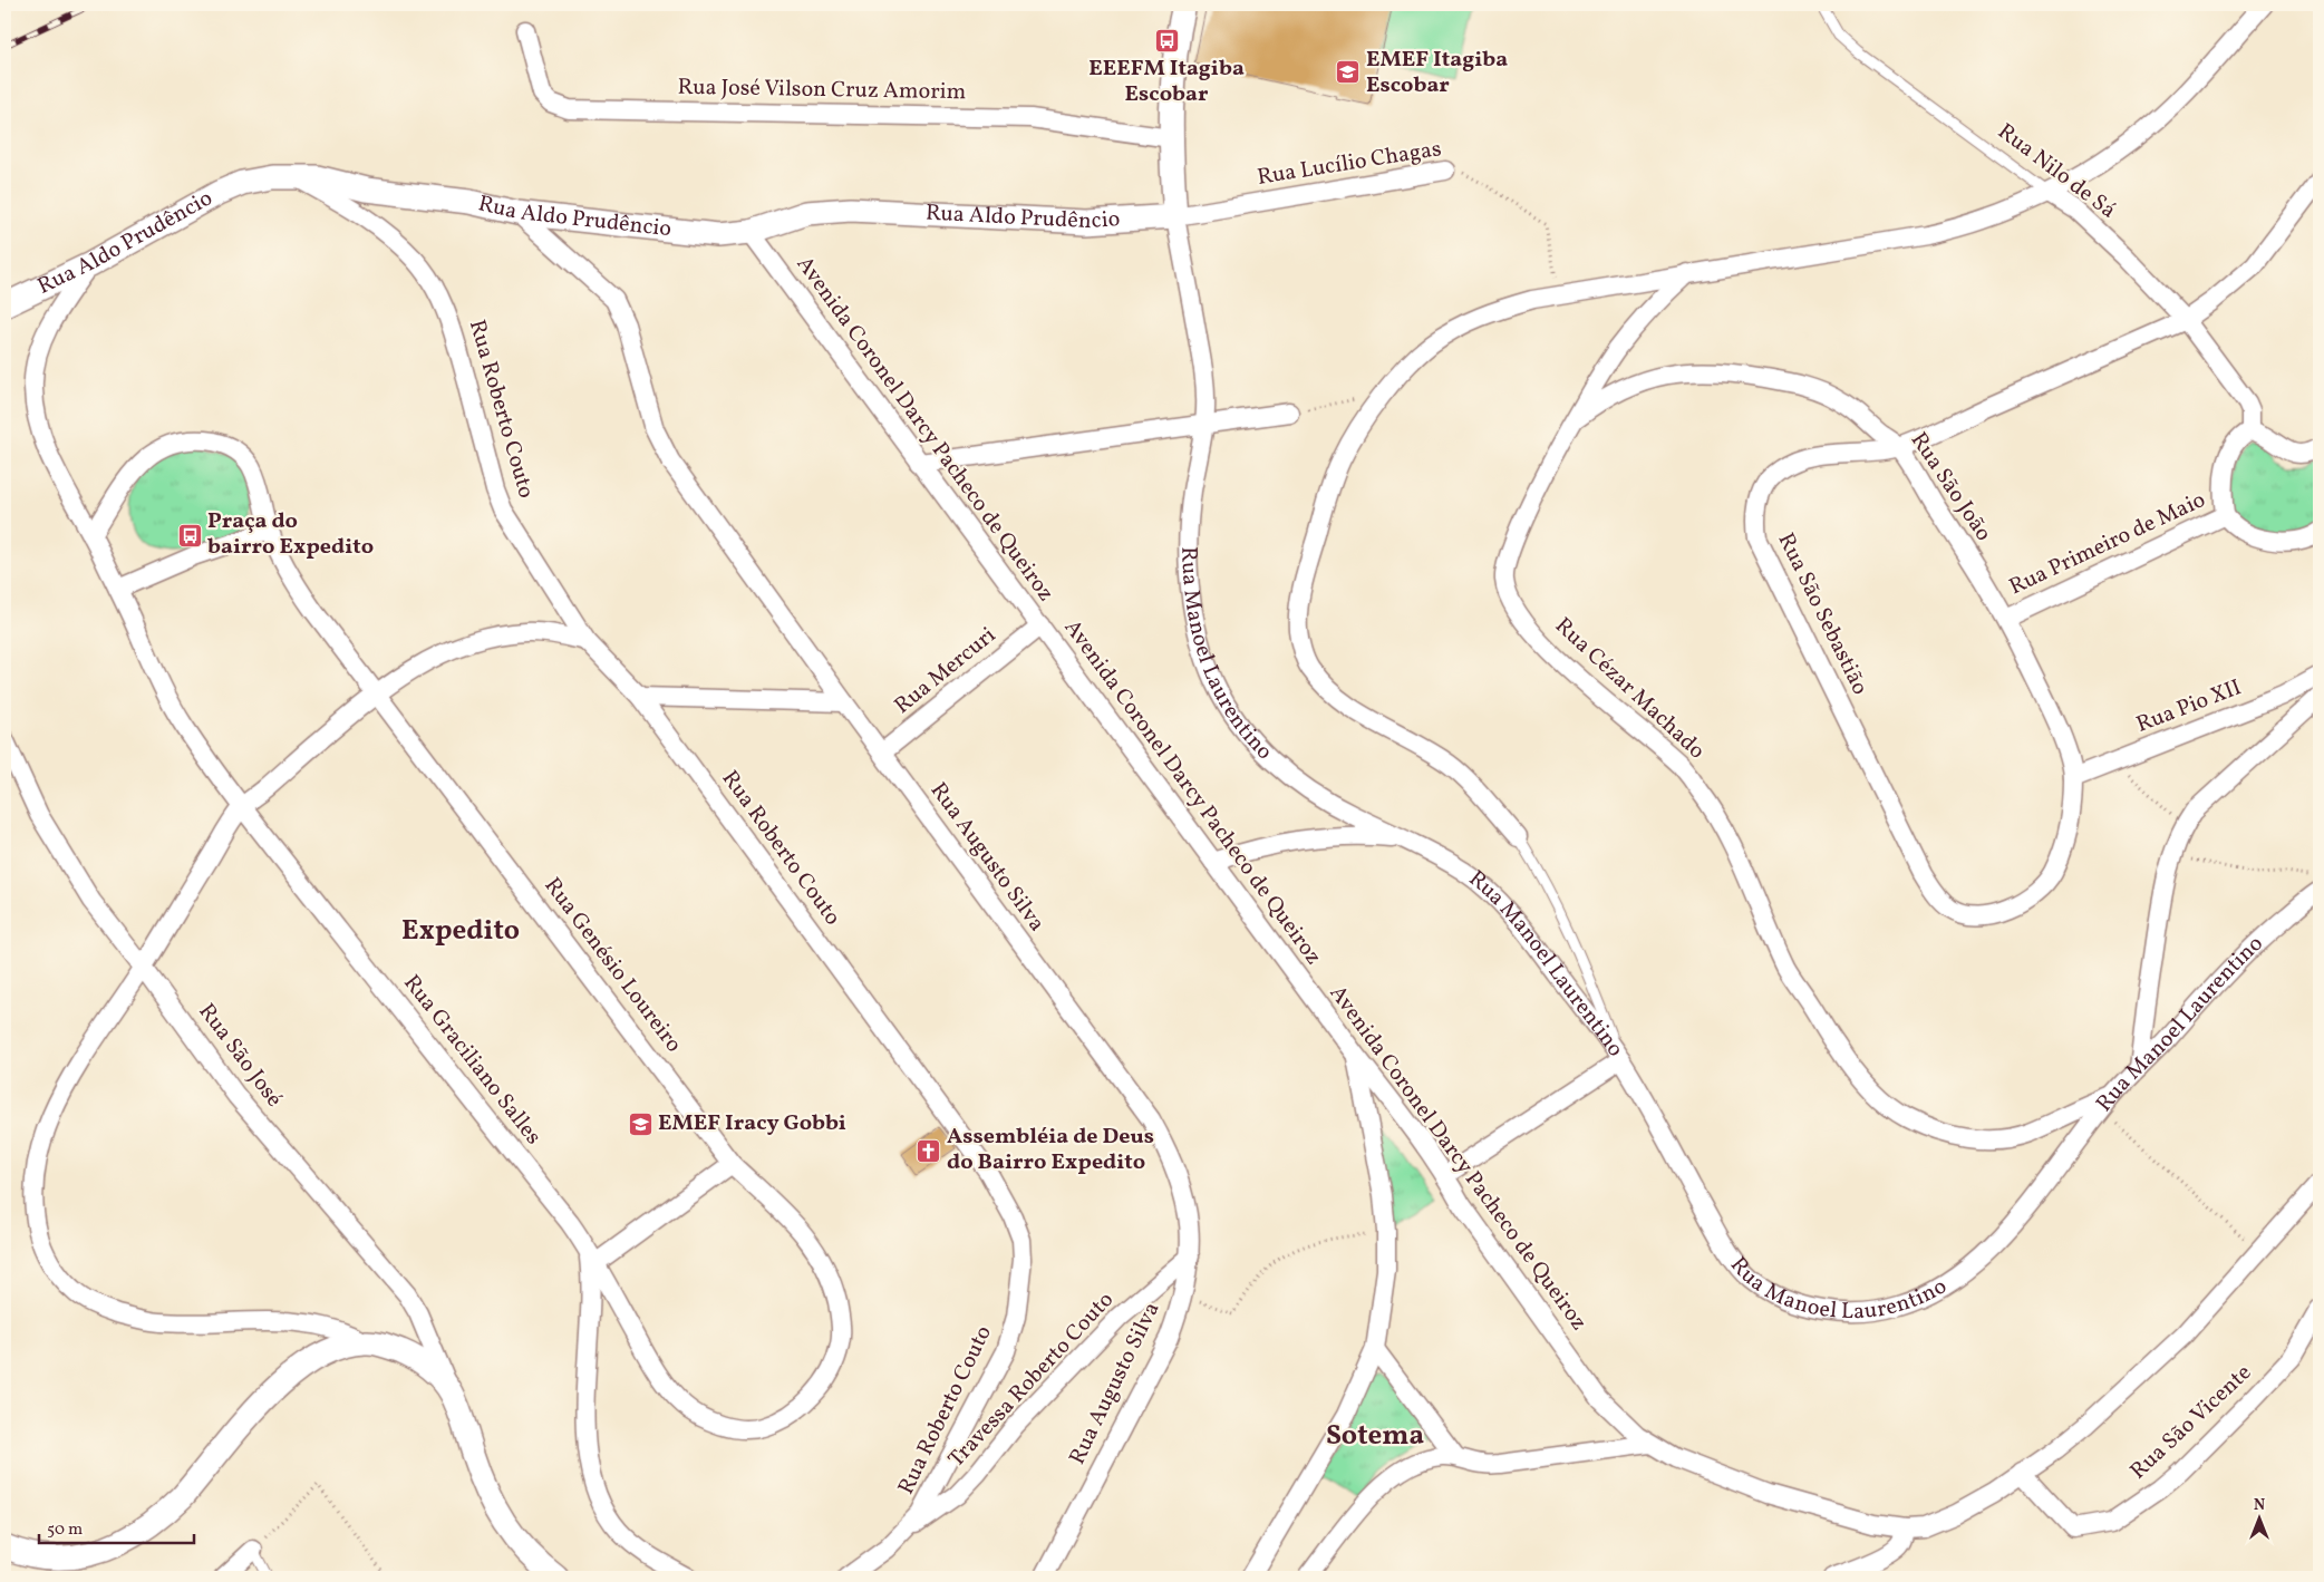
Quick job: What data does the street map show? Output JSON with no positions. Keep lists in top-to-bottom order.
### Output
{
  "streets": {
    "street": [
      "Rua José Vilson Cruz Amorim",
      "Rua Lucílio Chagas",
      "Rua Nilo de Sá",
      "Rua Aldo Prudêncio",
      "Rua Roberto Couto",
      "Avenida Coronel Darcy Pacheco de Queiroz",
      "Rua São João",
      "Rua Primeiro de Maio",
      "Rua São Sebastião",
      "Rua Manoel Laurentino",
      "Rua Mercuri",
      "Rua Cézar Machado",
      "Rua Pio XII",
      "Rua Augusto Silva",
      "Rua Genésio Loureiro",
      "Rua São José",
      "Rua Graciliano Salles",
      "Travessa Roberto Couto",
      "Rua São Vicente"
    ]
  },
  "crossings": [
    ["Rua José Vilson Cruz Amorim", "Rua Manoel Laurentino"],
    ["Rua Lucílio Chagas", "Rua Aldo Prudêncio"],
    ["Rua Lucílio Chagas", "Rua Manoel Laurentino"],
    ["Rua Nilo de Sá", "Rua Primeiro de Maio"],
    ["Rua Nilo de Sá", "Rua São Sebastião"],
    ["Rua Aldo Prudêncio", "Rua Roberto Couto"],
    ["Rua Aldo Prudêncio", "Avenida Coronel Darcy Pacheco de Queiroz"],
    ["Rua Aldo Prudêncio", "Rua Manoel Laurentino"],
    ["Rua Aldo Prudêncio", "Rua Augusto Silva"],
    ["Rua Aldo Prudêncio", "Rua Graciliano Salles"],
    ["Rua Roberto Couto", "Travessa Roberto Couto"],
    ["Avenida Coronel Darcy Pacheco de Queiroz", "Rua Mercuri"],
    ["Avenida Coronel Darcy Pacheco de Queiroz", "Rua São Vicente"],
    ["Rua São João", "Rua Primeiro de Maio"],
    ["Rua São João", "Rua São Sebastião"],
    ["Rua São João", "Rua Cézar Machado"],
    ["Rua São João", "Rua Pio XII"],
    ["Rua São Sebastião", "Rua Pio XII"],
    ["Rua Manoel Laurentino", "Rua Cézar Machado"],
    ["Rua Mercuri", "Rua Augusto Silva"],
    ["Rua Augusto Silva", "Travessa Roberto Couto"],
    ["Rua Genésio Loureiro", "Rua Graciliano Salles"]
  ],
  "districts": ["Expedito", "Sotema"],
  "places": {
    "bus stop": ["EEEFM Itagiba Escobar", "Praça do bairro Expedito"],
    "school or university": ["EMEF Itagiba Escobar", "EMEF Iracy Gobbi"],
    "church": ["Assembléia de Deus do Bairro Expedito"]
  },
  "scale_bar": "50 m",
  "north": "top"
}
